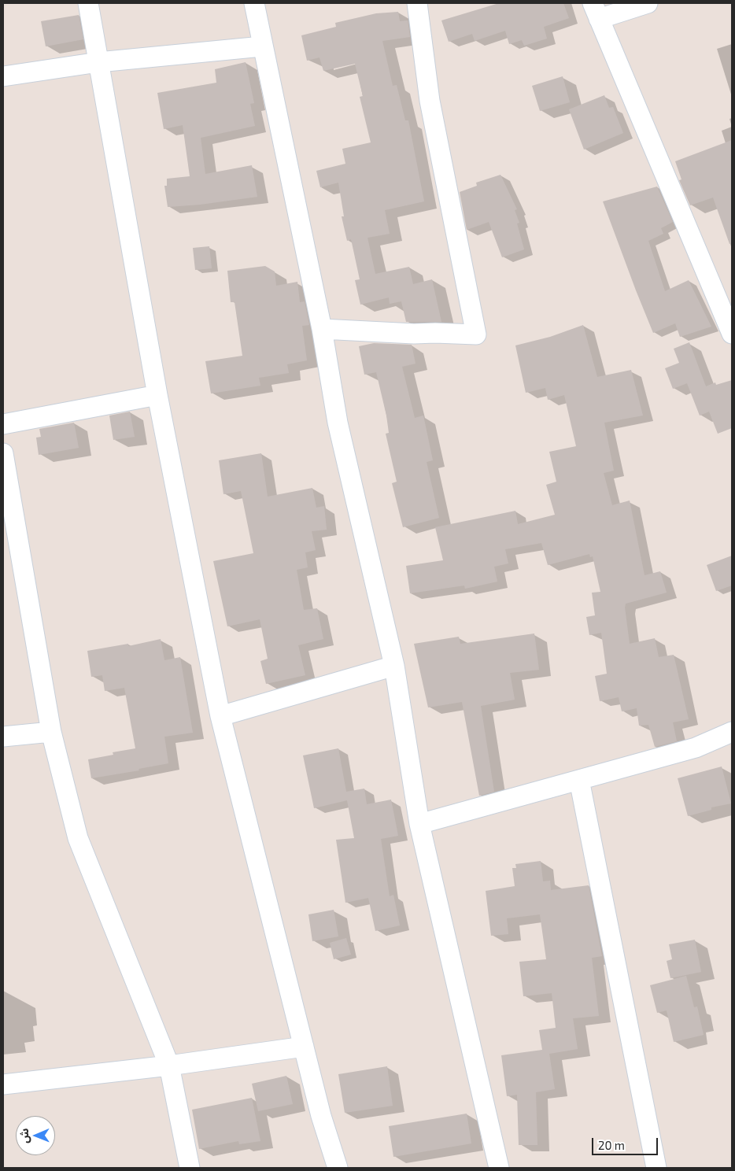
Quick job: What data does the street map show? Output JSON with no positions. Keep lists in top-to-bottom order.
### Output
{
  "scale_bar": "20 m",
  "north": "left"
}
